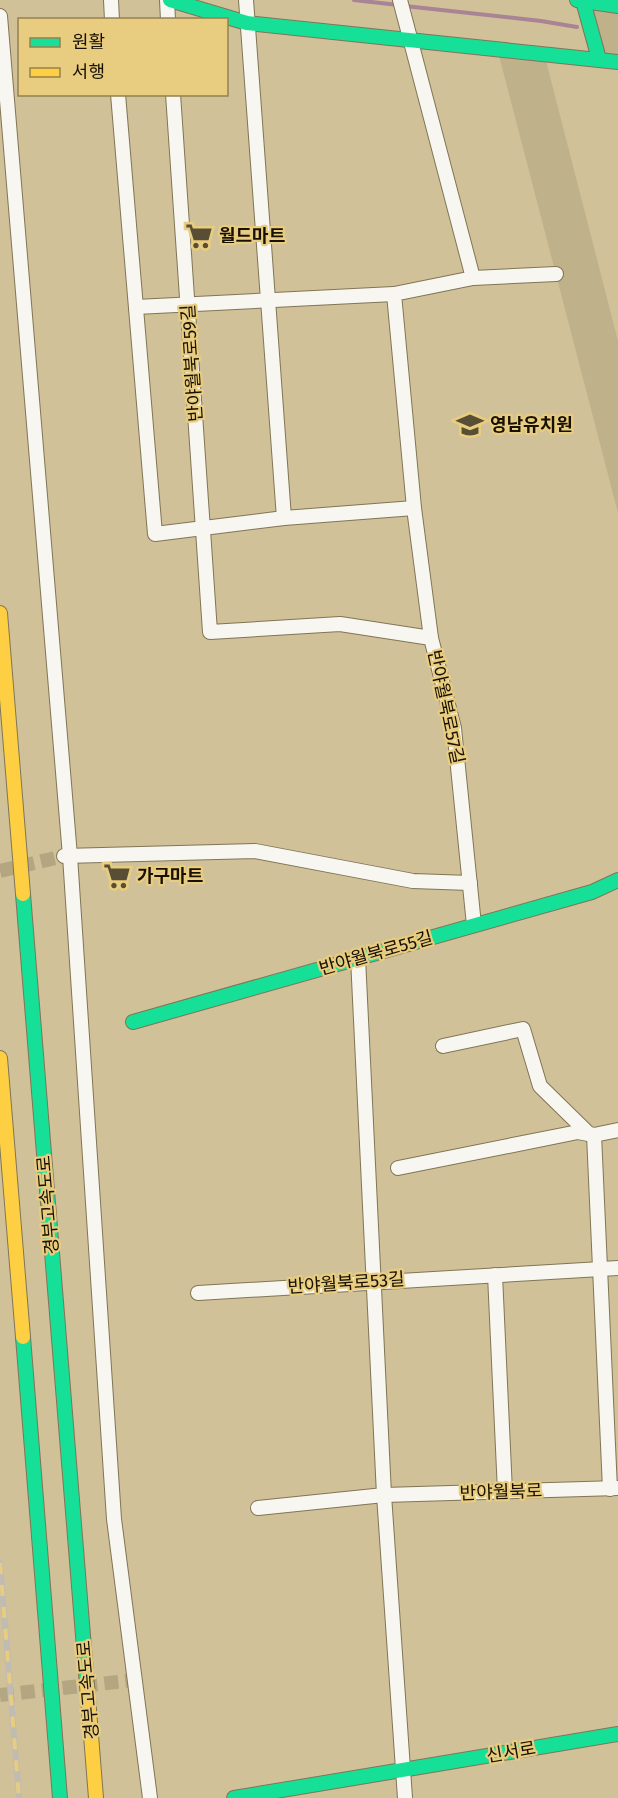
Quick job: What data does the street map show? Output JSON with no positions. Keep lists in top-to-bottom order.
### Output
{
  "streets": {
    "main road": ["반야월북로55길", "경부고속도로", "신서로"],
    "street": [
      "반야월북로59길",
      "반야월북로57길",
      "반야월북로53길",
      "반야월북로"
    ]
  },
  "crossings": [
    ["반야월북로59길", "반야월북로57길"],
    ["반야월북로57길", "반야월북로55길"]
  ],
  "places": {
    "supermarket": ["월드마트", "가구마트"],
    "school or university": ["영남유치원"]
  },
  "legend": ["원활", "서행"]
}
